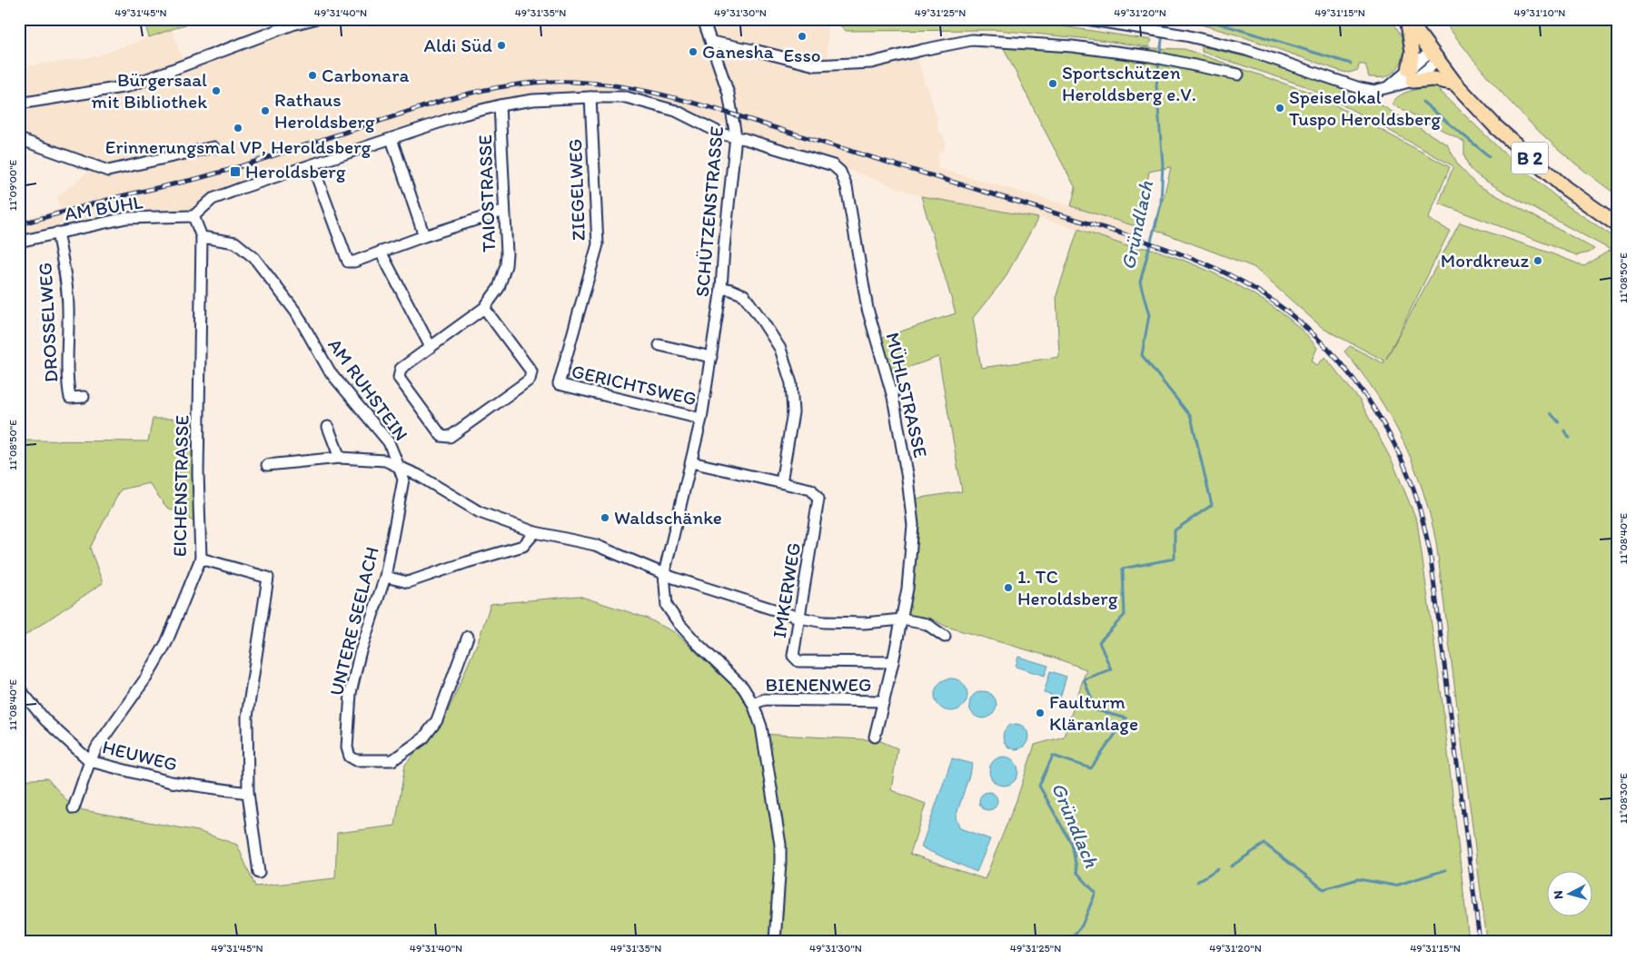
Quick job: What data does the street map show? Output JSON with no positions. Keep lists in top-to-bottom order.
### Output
{
  "streets": {
    "main road": ["B 2"],
    "street": [
      "ZIEGELWEG",
      "TAIOSTRASSE",
      "AM BÜHL",
      "SCHÜTZENSTRASSE",
      "DROSSELWEG",
      "GERICHTSWEG",
      "AM RUHSTEIN",
      "MÜHLSTRASSE",
      "EICHENSTRASSE",
      "IMKERWEG",
      "UNTERE SEELACH",
      "BIENENWEG",
      "HEUWEG"
    ]
  },
  "crossings": [
    ["ZIEGELWEG", "GERICHTSWEG"],
    ["ZIEGELWEG", "MÜHLSTRASSE"],
    ["TAIOSTRASSE", "MÜHLSTRASSE"],
    ["AM BÜHL", "DROSSELWEG"],
    ["AM BÜHL", "MÜHLSTRASSE"],
    ["AM BÜHL", "EICHENSTRASSE"],
    ["SCHÜTZENSTRASSE", "GERICHTSWEG"],
    ["SCHÜTZENSTRASSE", "AM RUHSTEIN"],
    ["SCHÜTZENSTRASSE", "MÜHLSTRASSE"],
    ["SCHÜTZENSTRASSE", "IMKERWEG"],
    ["SCHÜTZENSTRASSE", "BIENENWEG"],
    ["AM RUHSTEIN", "MÜHLSTRASSE"],
    ["AM RUHSTEIN", "EICHENSTRASSE"],
    ["AM RUHSTEIN", "IMKERWEG"],
    ["AM RUHSTEIN", "UNTERE SEELACH"],
    ["MÜHLSTRASSE", "EICHENSTRASSE"],
    ["MÜHLSTRASSE", "IMKERWEG"],
    ["MÜHLSTRASSE", "BIENENWEG"],
    ["EICHENSTRASSE", "HEUWEG"]
  ],
  "water": ["Gründlach"],
  "places": {
    "other": [
      "Esso",
      "Aldi Süd",
      "Ganesha",
      "Carbonara",
      "Sportschützen Heroldsberg e.V.",
      "Bürgersaal mit Bibliothek",
      "Speiselokal Tuspo Heroldsberg",
      "Rathaus Heroldsberg",
      "Erinnerungsmal VP, Heroldsberg",
      "Mordkreuz",
      "Waldschänke",
      "1. TC Heroldsberg",
      "Faulturm Kläranlage"
    ],
    "transit": ["Heroldsberg"]
  },
  "north": "left",
  "coordinates": [
    "49°31'45\"N",
    "49°31'40\"N",
    "49°31'35\"N",
    "49°31'30\"N",
    "49°31'25\"N",
    "49°31'20\"N",
    "49°31'15\"N",
    "49°31'10\"N",
    "11°09'00\"E",
    "11°08'50\"E",
    "11°08'40\"E",
    "11°08'30\"E"
  ]
}
